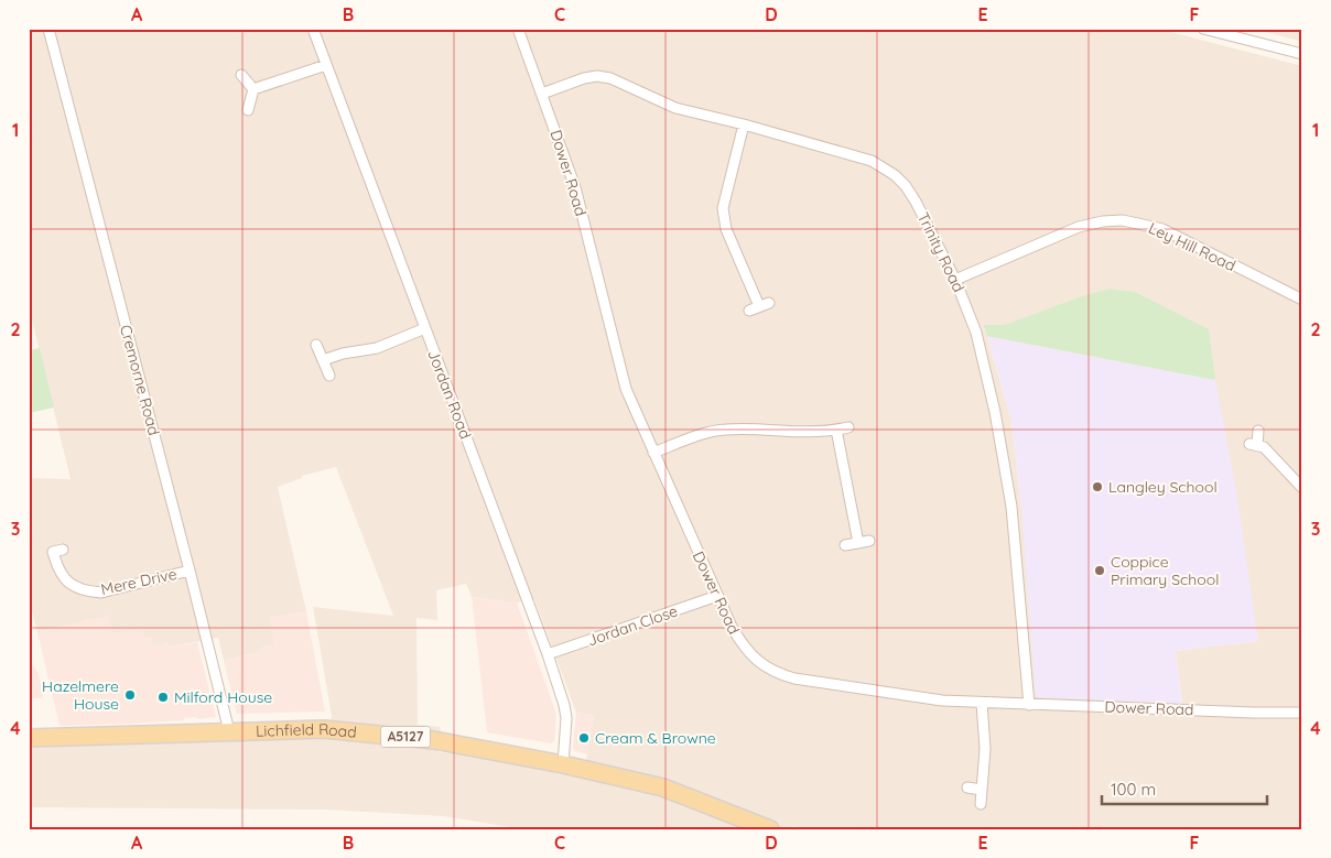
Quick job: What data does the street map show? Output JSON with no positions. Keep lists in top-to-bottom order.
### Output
{
  "streets": {
    "main road": ["Lichfield Road", "A5127"],
    "street": [
      "Dower Road",
      "Ley Hill Road",
      "Trinity Road",
      "Cremorne Road",
      "Jordan Road",
      "Mere Drive",
      "Jordan Close"
    ]
  },
  "crossings": [
    ["Dower Road", "Trinity Road"],
    ["Dower Road", "Jordan Close"],
    ["Ley Hill Road", "Trinity Road"],
    ["Cremorne Road", "Mere Drive"],
    ["Cremorne Road", "Lichfield Road"],
    ["Jordan Road", "Jordan Close"],
    ["Jordan Road", "Lichfield Road"]
  ],
  "places": [
    "Langley School",
    "Coppice Primary School",
    "Hazelmere House",
    "Milford House",
    "Cream & Browne"
  ],
  "scale_bar": "100 m",
  "grid": {
    "columns": [
      "A",
      "B",
      "C",
      "D",
      "E",
      "F"
    ],
    "rows": [
      "1",
      "2",
      "3",
      "4"
    ]
  }
}
